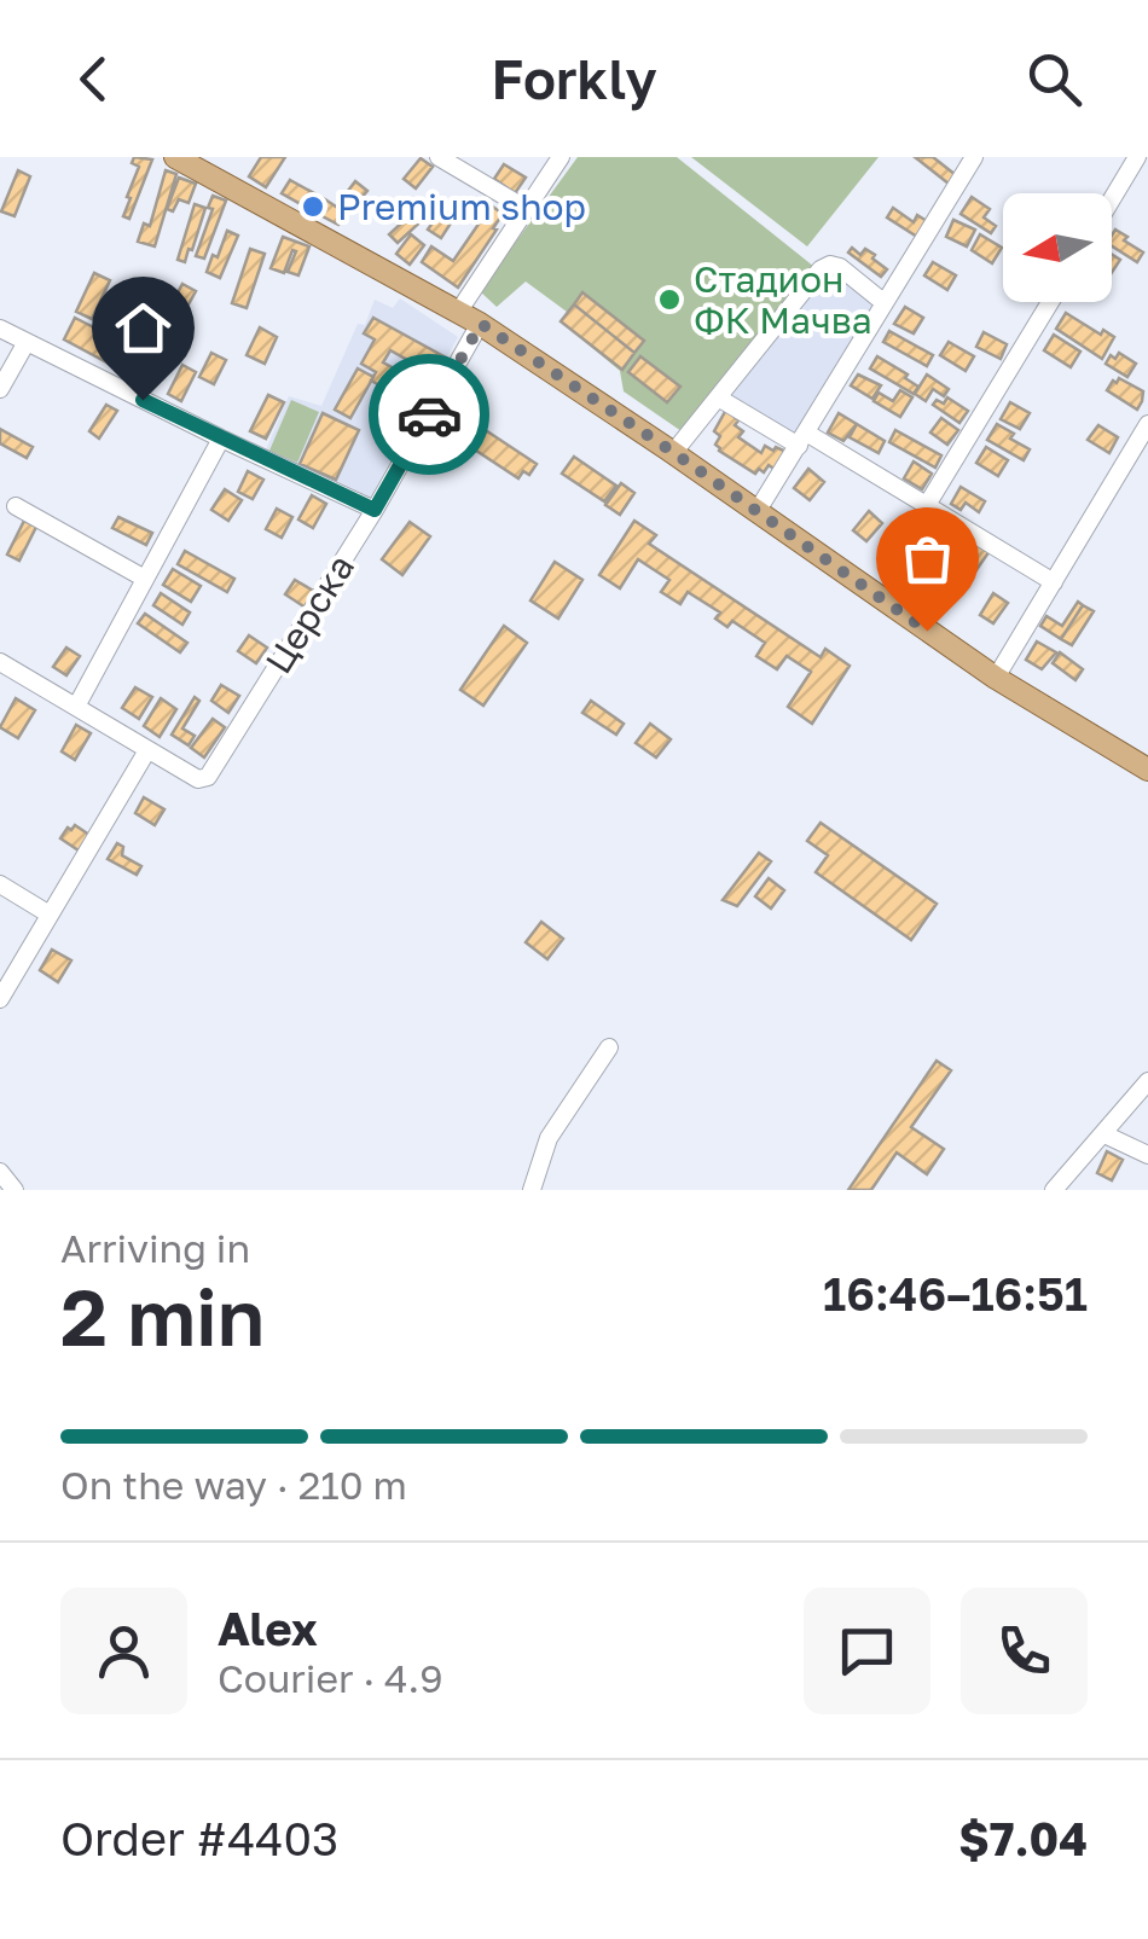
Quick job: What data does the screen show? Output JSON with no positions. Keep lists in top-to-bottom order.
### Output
{
  "streets": {
    "street": ["Церска"]
  },
  "places": ["Premium shop", "Стадион ФК Мачва"],
  "north": "left",
  "page": {
    "header": "Forkly",
    "heading": ["2 min", "Arriving in", "16:46–16:51"],
    "panel": [
      "Alex",
      "Courier · 4.9",
      "Order #4403",
      "$7.04"
    ],
    "bar": "On the way · 210 m"
  }
}
